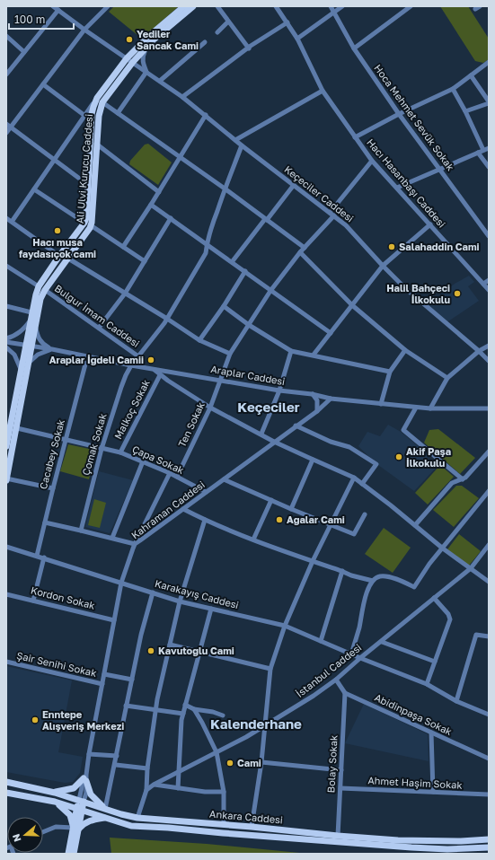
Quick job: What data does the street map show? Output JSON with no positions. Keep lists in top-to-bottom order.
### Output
{
  "streets": {
    "main road": ["Ali Ulvi Kurucu Caddesi", "Ankara Caddesi"],
    "street": [
      "Hoca Mehmet Sevük Sokak",
      "Hacı Hasanbaşı Caddesi",
      "Keçeciler Caddesi",
      "Bulgur İmam Caddesi",
      "Araplar Caddesi",
      "Malkoç Sokak",
      "Ten Sokak",
      "Çomak Sokak",
      "Cacabey Sokak",
      "Çapa Sokak",
      "Kahraman Caddesi",
      "Karakayış Caddesi",
      "Kordon Sokak",
      "Şair Senihi Sokak",
      "İstanbul Caddesi",
      "Abidinpaşa Sokak",
      "Bolay Sokak",
      "Ahmet Haşim Sokak"
    ]
  },
  "crossings": [
    ["Ali Ulvi Kurucu Caddesi", "Keçeciler Caddesi"],
    ["Ali Ulvi Kurucu Caddesi", "Bulgur İmam Caddesi"],
    ["Ali Ulvi Kurucu Caddesi", "Araplar Caddesi"],
    ["Ali Ulvi Kurucu Caddesi", "Çapa Sokak"],
    ["Hacı Hasanbaşı Caddesi", "Ten Sokak"],
    ["Keçeciler Caddesi", "Ten Sokak"],
    ["Keçeciler Caddesi", "Çomak Sokak"],
    ["Bulgur İmam Caddesi", "Çomak Sokak"],
    ["Araplar Caddesi", "Ten Sokak"],
    ["Araplar Caddesi", "Çomak Sokak"],
    ["Araplar Caddesi", "Cacabey Sokak"],
    ["Araplar Caddesi", "Kahraman Caddesi"],
    ["Malkoç Sokak", "Çapa Sokak"],
    ["Ten Sokak", "Çapa Sokak"],
    ["Çomak Sokak", "Çapa Sokak"],
    ["Cacabey Sokak", "Çapa Sokak"],
    ["Cacabey Sokak", "Karakayış Caddesi"],
    ["Çapa Sokak", "Kahraman Caddesi"],
    ["Kahraman Caddesi", "Karakayış Caddesi"],
    ["Kahraman Caddesi", "Kordon Sokak"],
    ["Kahraman Caddesi", "Şair Senihi Sokak"],
    ["Kahraman Caddesi", "Ankara Caddesi"],
    ["Karakayış Caddesi", "İstanbul Caddesi"],
    ["Abidinpaşa Sokak", "Bolay Sokak"],
    ["Bolay Sokak", "Ahmet Haşim Sokak"],
    ["Bolay Sokak", "Ankara Caddesi"]
  ],
  "districts": ["Keçeciler", "Kalenderhane"],
  "places": [
    "Yediler Sancak Cami",
    "Hacı musa faydasıçok cami",
    "Salahaddin Cami",
    "Halil Bahçeci İlkokulu",
    "Araplar İğdeli Camii",
    "Akif Paşa İlkokulu",
    "Ağalar Cami",
    "Kavutoğlu Cami",
    "Enntepe Alışveriş Merkezi",
    "Cami"
  ],
  "scale_bar": "100 m",
  "north": "left"
}
